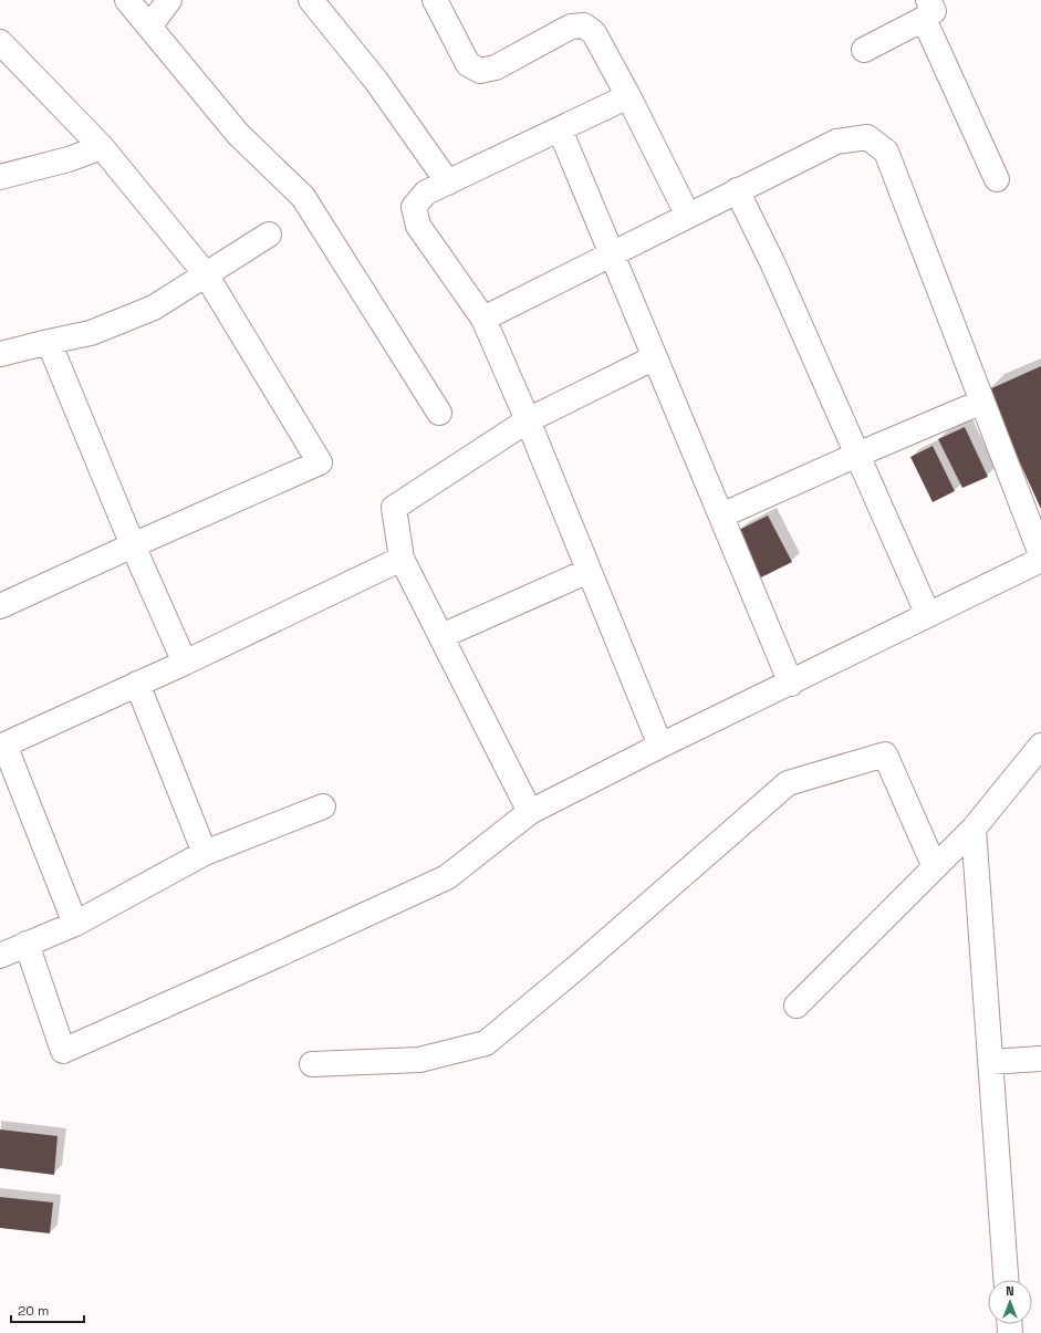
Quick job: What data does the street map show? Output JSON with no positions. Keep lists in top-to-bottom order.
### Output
{
  "scale_bar": "20 m",
  "north": "top"
}
